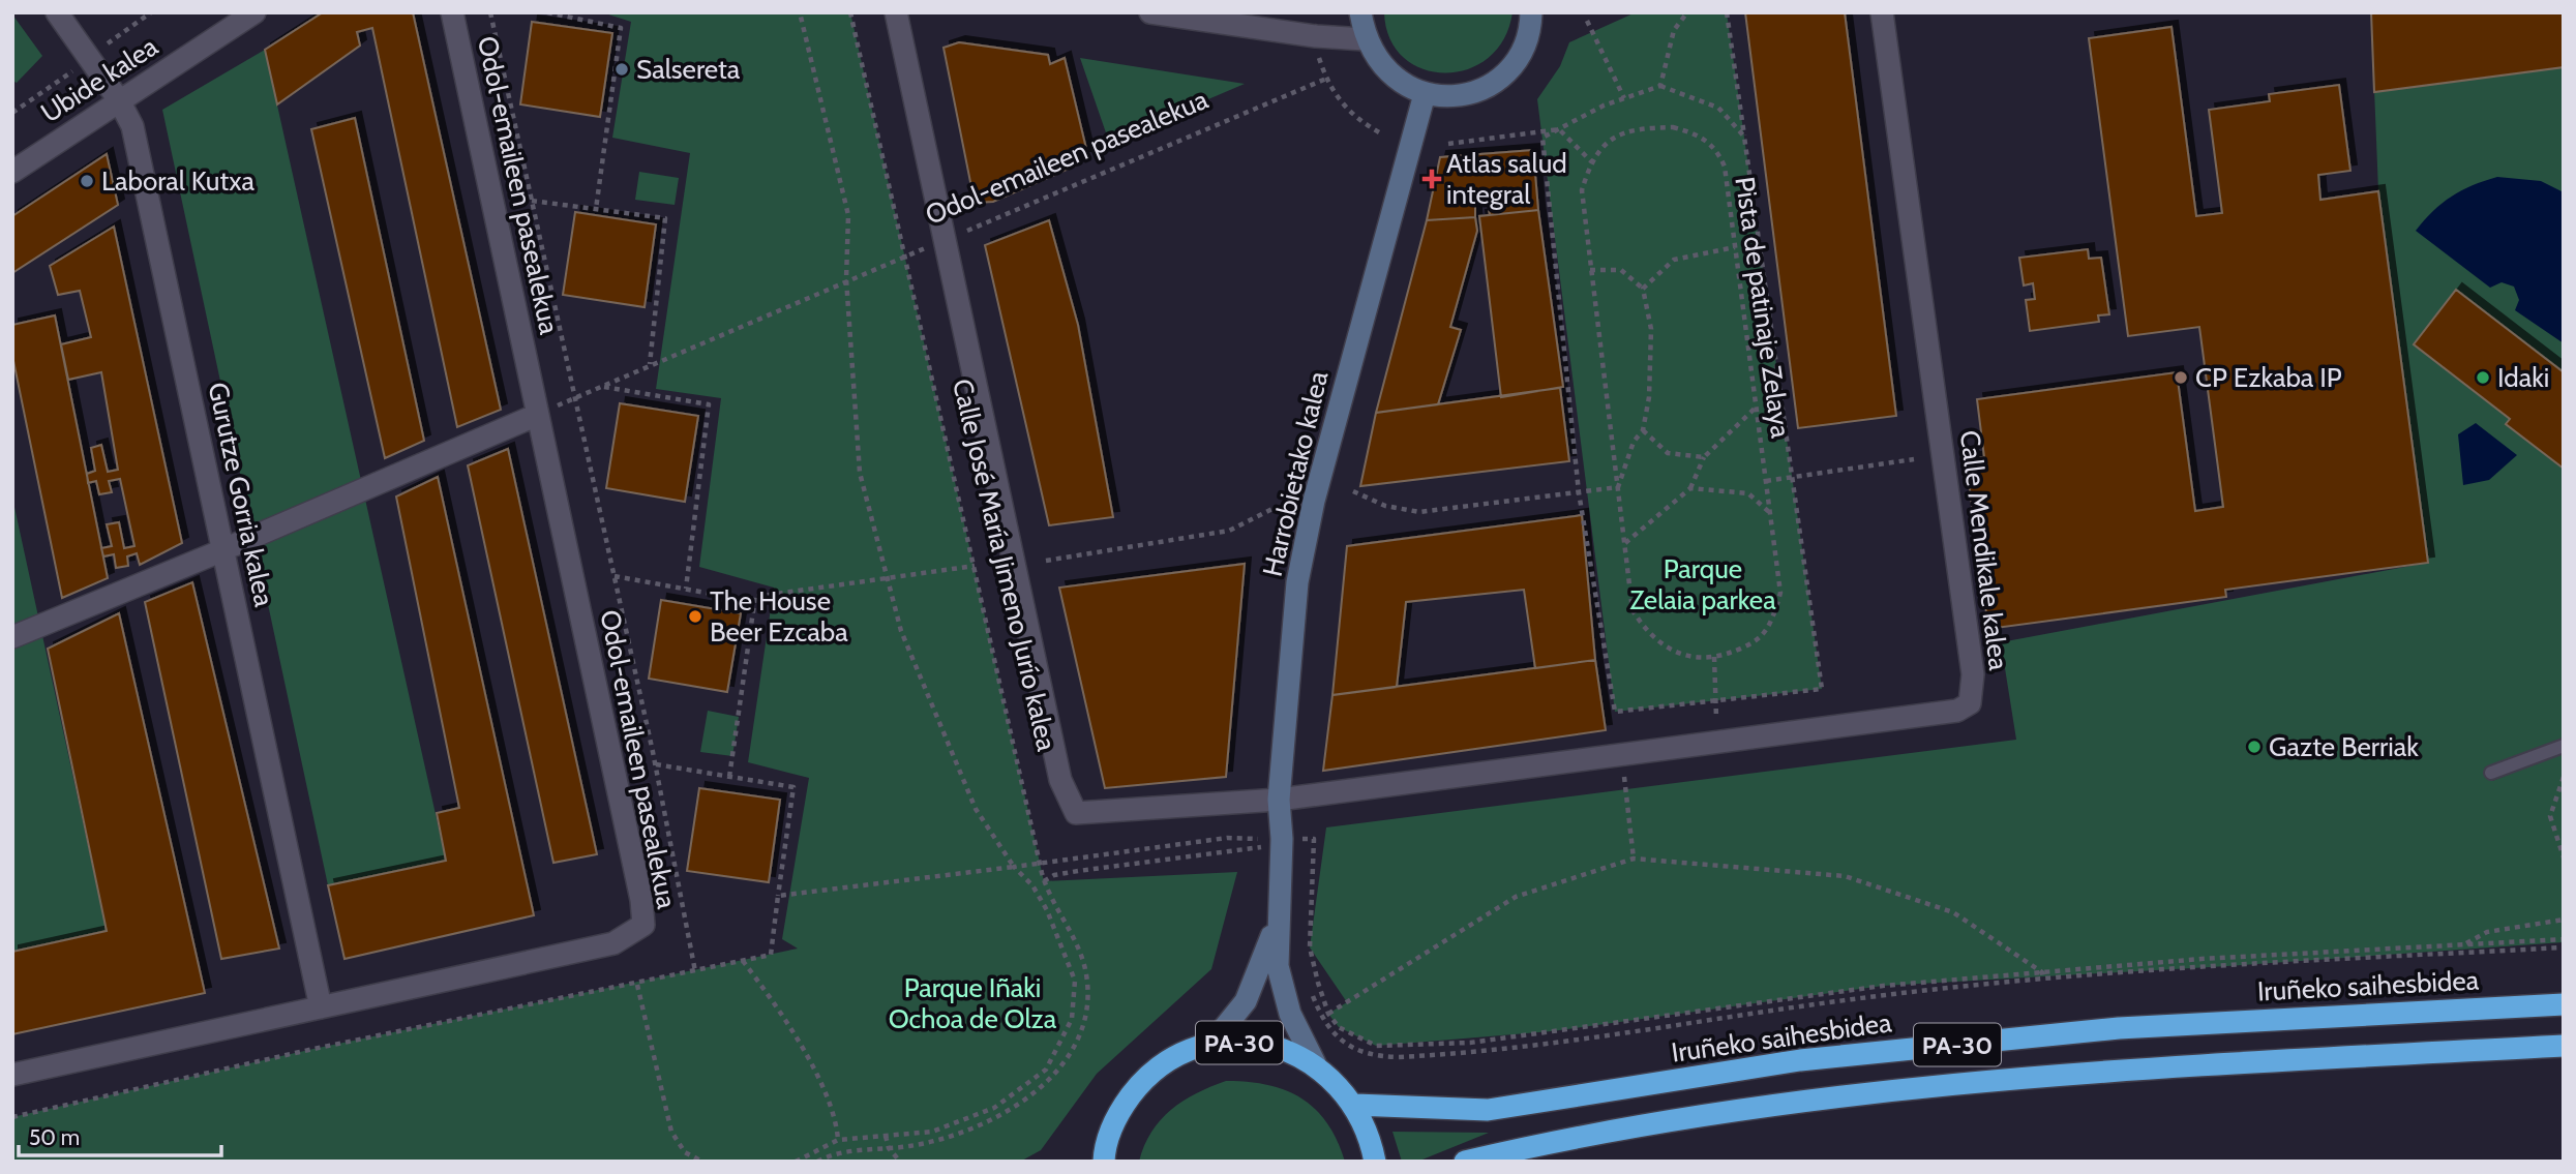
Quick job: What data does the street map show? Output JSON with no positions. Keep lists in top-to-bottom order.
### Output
{
  "streets": {
    "highway": ["Iruñeko saihesbidea", "PA-30"],
    "main road": ["Harrobietako kalea"],
    "street": [
      "Ubide kalea",
      "Odol-emaileen pasealekua",
      "Gurutze Gorria kalea",
      "Calle Mendikale kalea",
      "Calle José María Jimeno Jurío kalea"
    ],
    "path": ["Pista de patinaje Zelaya"]
  },
  "crossings": [
    ["Ubide kalea", "Gurutze Gorria kalea"],
    ["Odol-emaileen pasealekua", "Gurutze Gorria kalea"],
    ["Odol-emaileen pasealekua", "Calle José María Jimeno Jurío kalea"],
    ["Harrobietako kalea", "Calle Mendikale kalea"],
    ["Harrobietako kalea", "Calle José María Jimeno Jurío kalea"],
    ["Harrobietako kalea", "PA-30"],
    ["Calle Mendikale kalea", "Calle José María Jimeno Jurío kalea"],
    ["Iruñeko saihesbidea", "PA-30"]
  ],
  "parks": ["Parque Zelaia parkea", "Parque Iñaki Ochoa de Olza"],
  "places": {
    "other": [
      "Salsereta",
      "Laboral Kutxa",
      "CP Ezkaba IP",
      "Idaki",
      "The House Beer Ezcaba",
      "Gazte Berriak"
    ],
    "health": ["Atlas salud integral"]
  },
  "scale_bar": "50 m"
}
